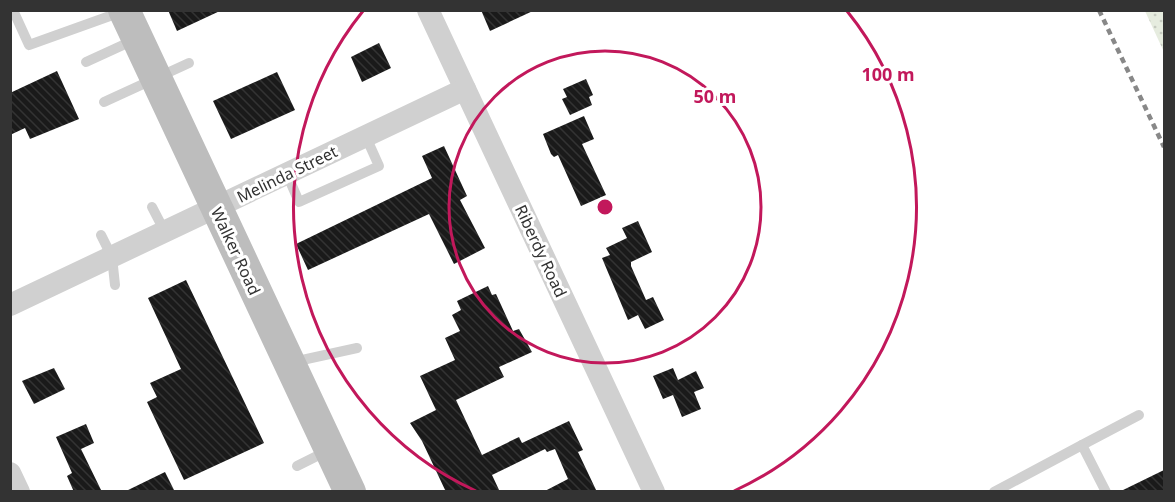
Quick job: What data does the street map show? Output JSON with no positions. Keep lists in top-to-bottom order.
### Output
{
  "streets": {
    "main road": ["Walker Road"],
    "street": ["Melinda Street", "Riberdy Road"]
  },
  "crossings": [
    ["Melinda Street", "Walker Road"],
    ["Melinda Street", "Riberdy Road"]
  ],
  "rings": ["100 m", "50 m"]
}
